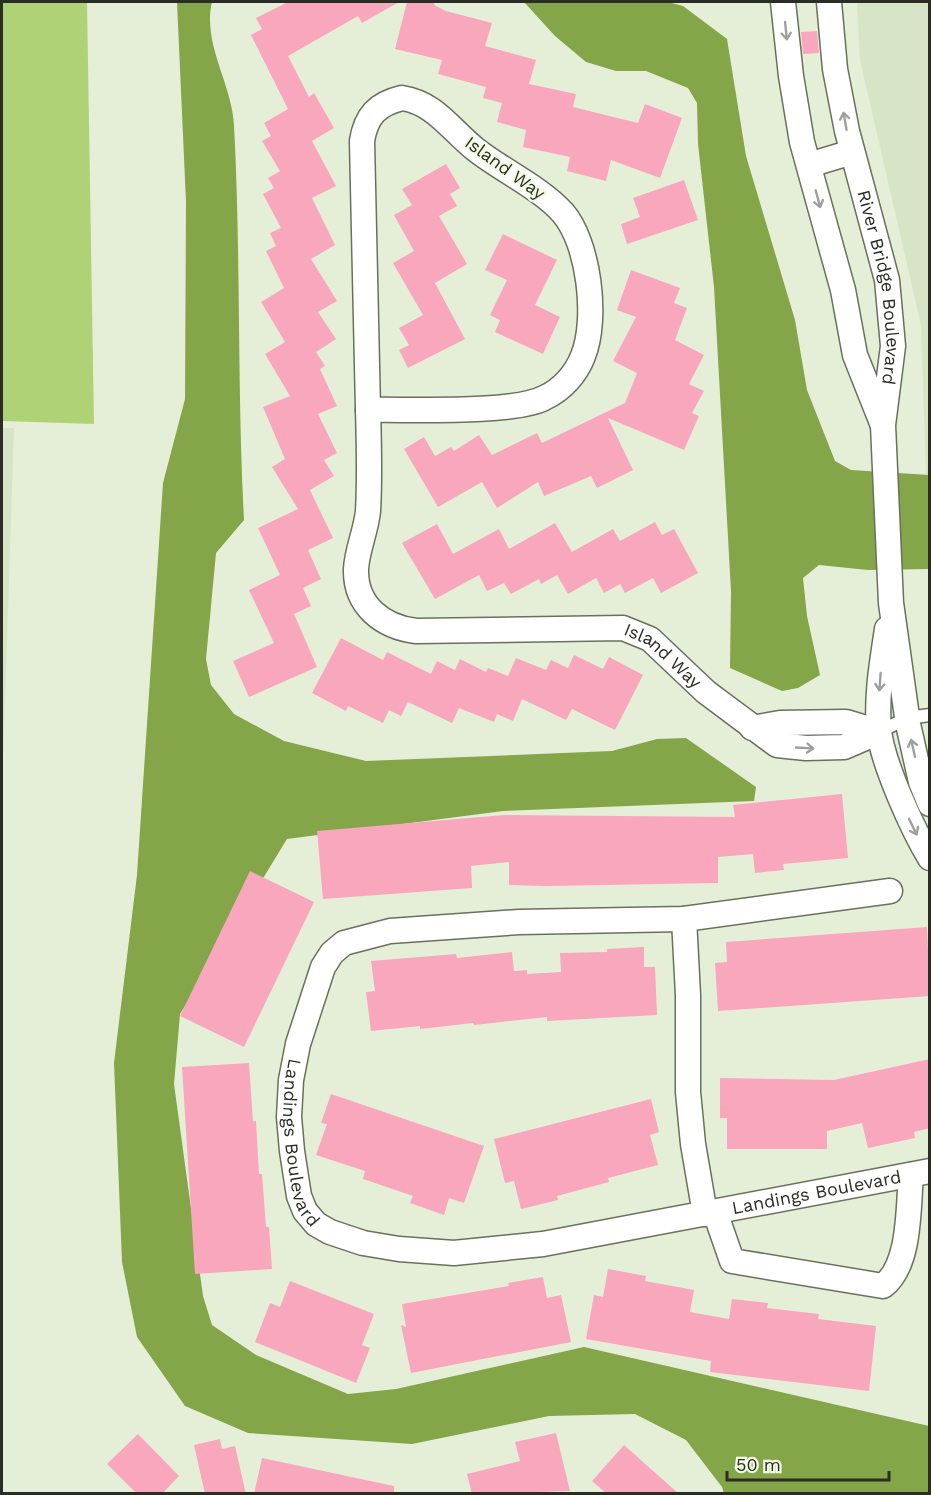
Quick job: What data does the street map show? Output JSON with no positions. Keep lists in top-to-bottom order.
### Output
{
  "streets": {
    "street": ["Island Way", "River Bridge Boulevard", "Landings Boulevard"]
  },
  "crossings": [
    ["Island Way", "River Bridge Boulevard"]
  ],
  "scale_bar": "50 m"
}
